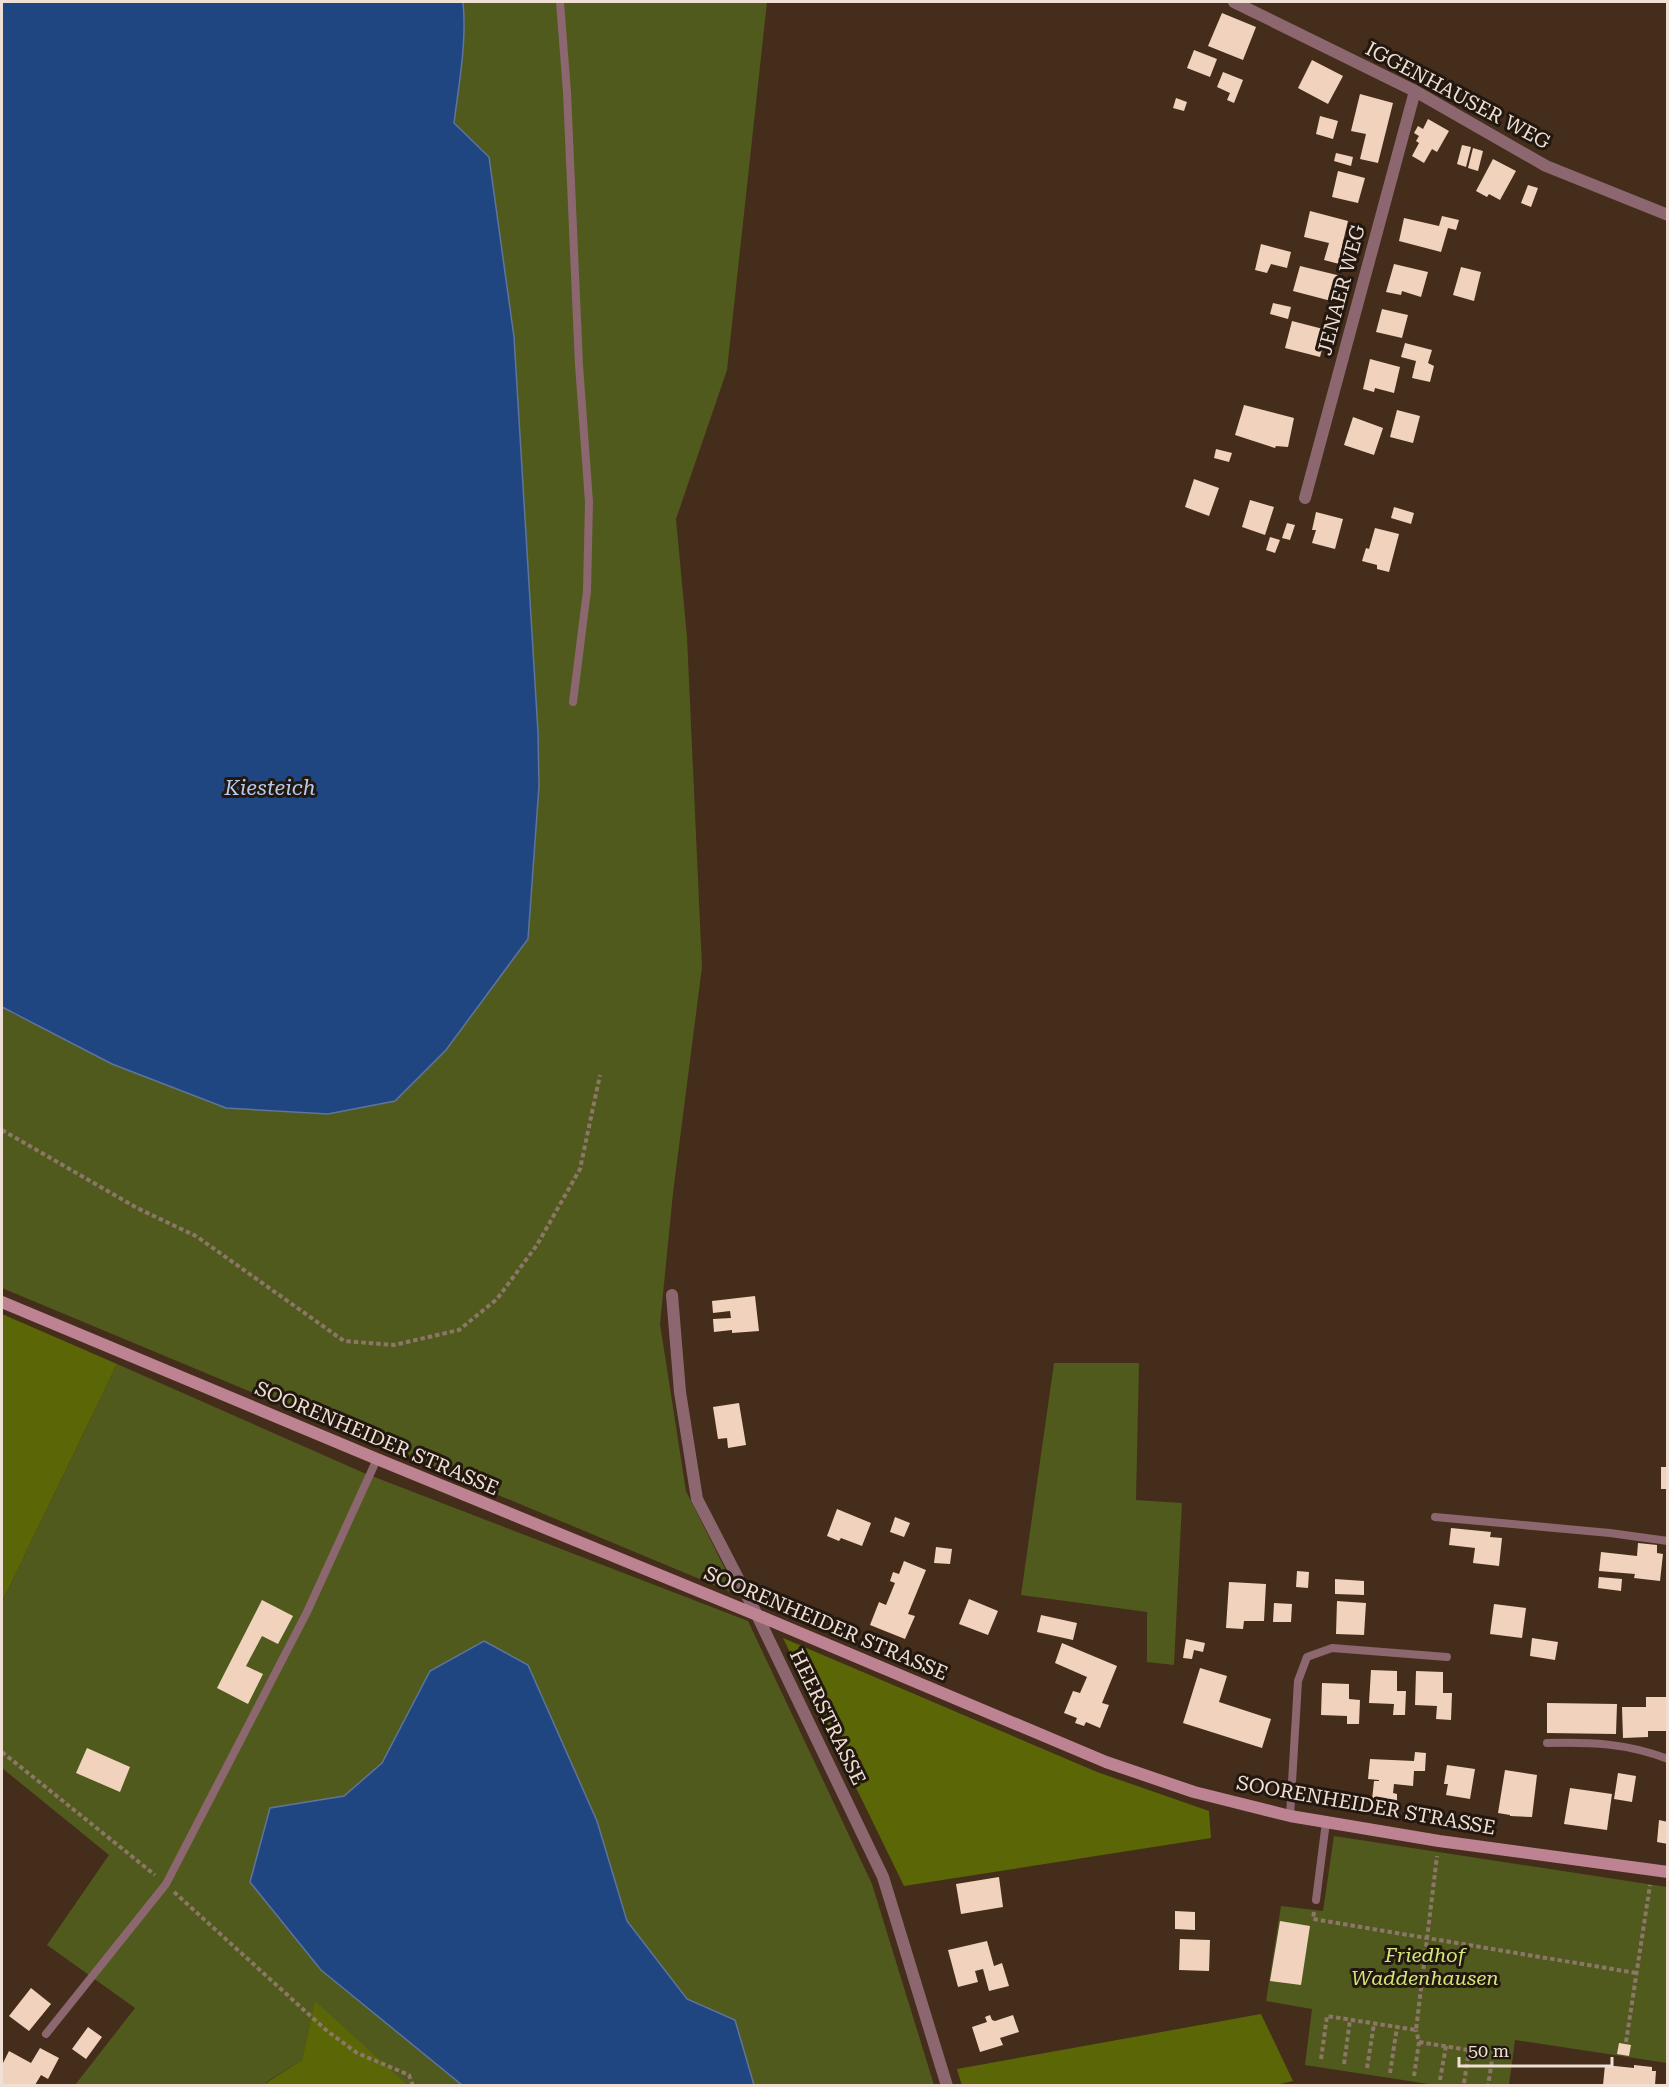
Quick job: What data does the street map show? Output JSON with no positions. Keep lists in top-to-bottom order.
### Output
{
  "streets": {
    "main road": ["SOORENHEIDER STRASSE"],
    "street": ["IGGENHAUSER WEG", "JENAER WEG", "HEERSTRASSE"]
  },
  "crossings": [
    ["IGGENHAUSER WEG", "JENAER WEG"],
    ["SOORENHEIDER STRASSE", "HEERSTRASSE"]
  ],
  "water": ["Kiesteich"],
  "parks": ["Friedhof Waddenhausen"],
  "scale_bar": "50 m"
}
